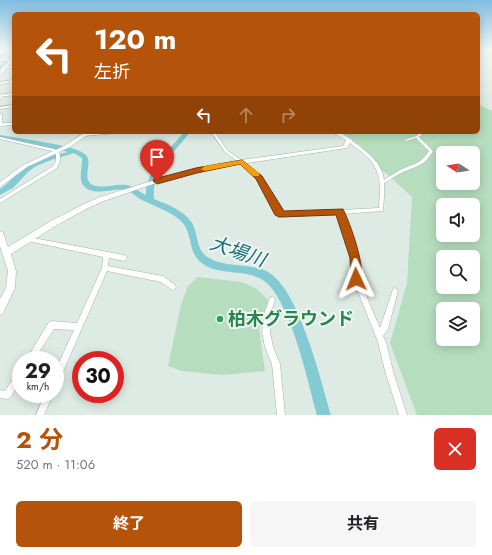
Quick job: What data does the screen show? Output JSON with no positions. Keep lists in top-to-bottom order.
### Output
{
  "water": ["大場川"],
  "places": ["柏木グラウンド"],
  "north": "left",
  "page": {
    "turn": ["120 m", "左折"],
    "speed": "29 km/h",
    "limit": "30",
    "heading": ["2 分", "520 m · 11:06"],
    "buttons": ["終了", "共有"]
  }
}
